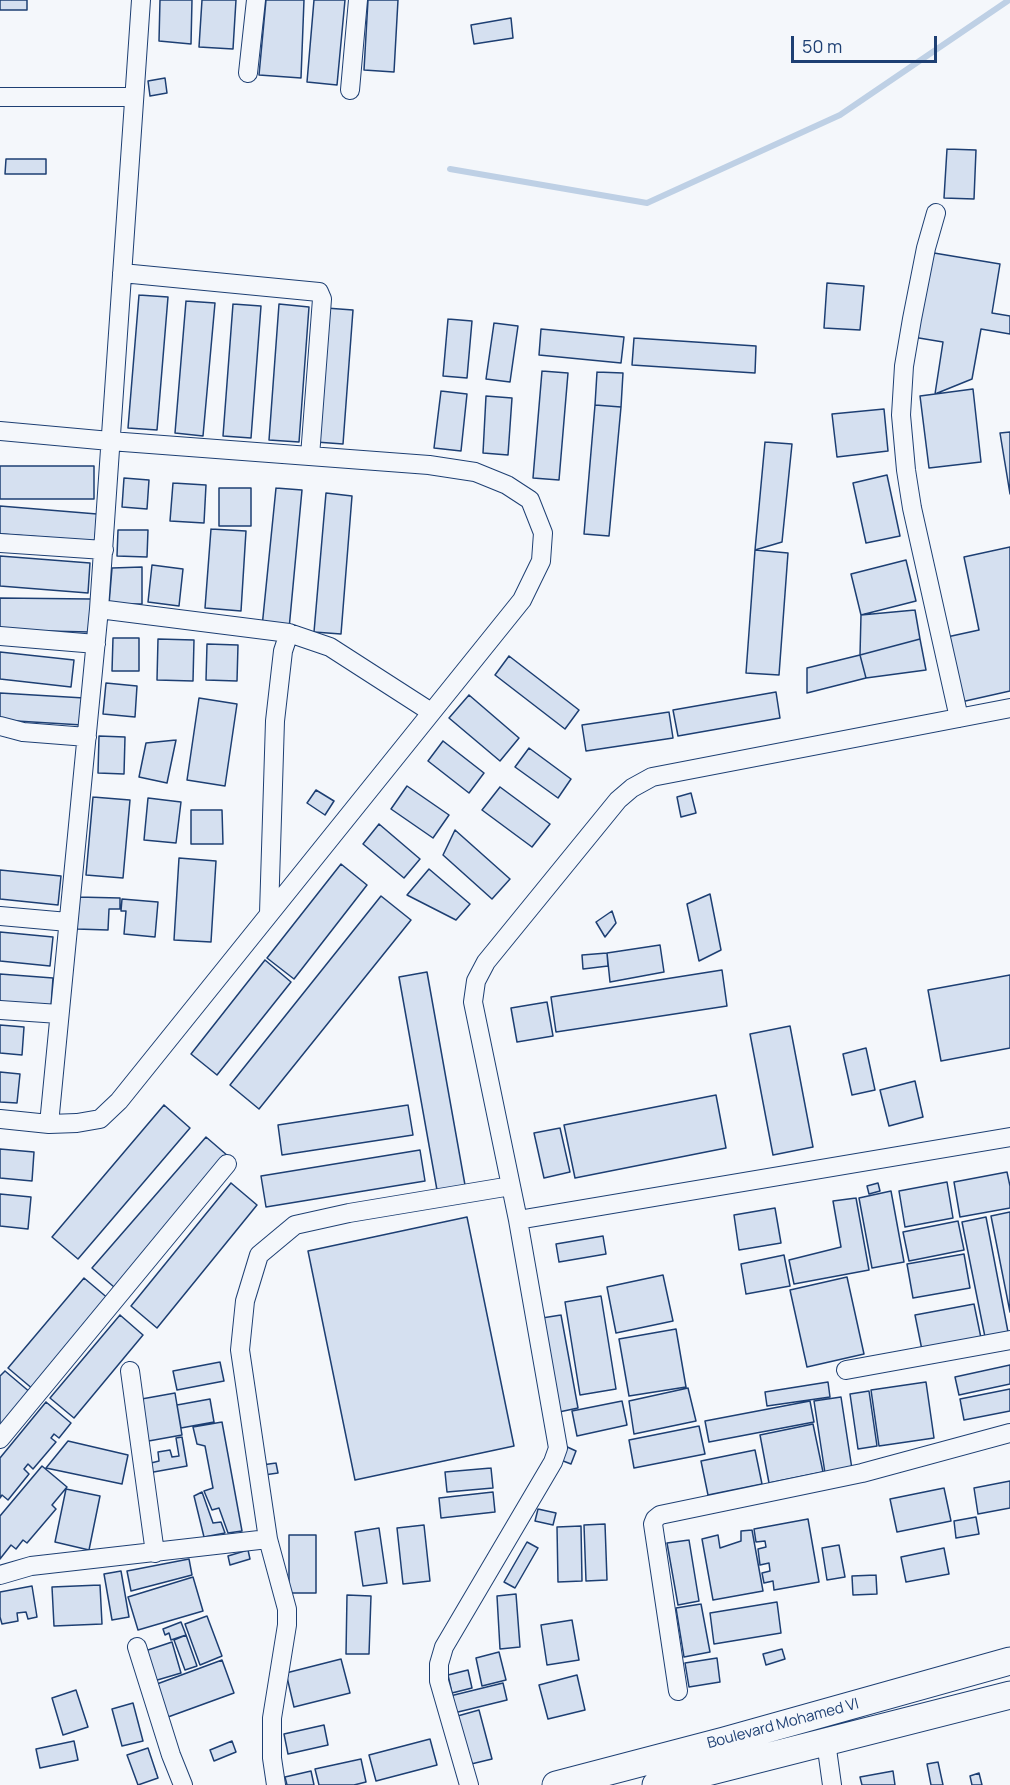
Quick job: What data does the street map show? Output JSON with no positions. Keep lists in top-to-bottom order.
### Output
{
  "streets": {
    "main road": ["Boulevard Mohamed VI"]
  },
  "scale_bar": "50 m"
}
